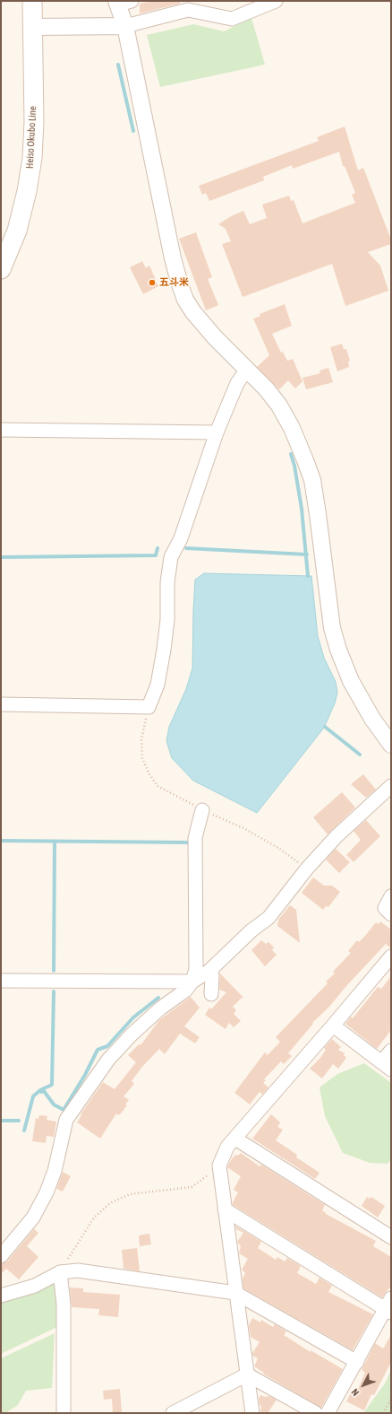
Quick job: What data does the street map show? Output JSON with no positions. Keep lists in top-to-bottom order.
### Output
{
  "streets": {
    "main road": ["Heiso Okubo Line"]
  },
  "places": ["五斗米"],
  "north": "bottom left"
}
